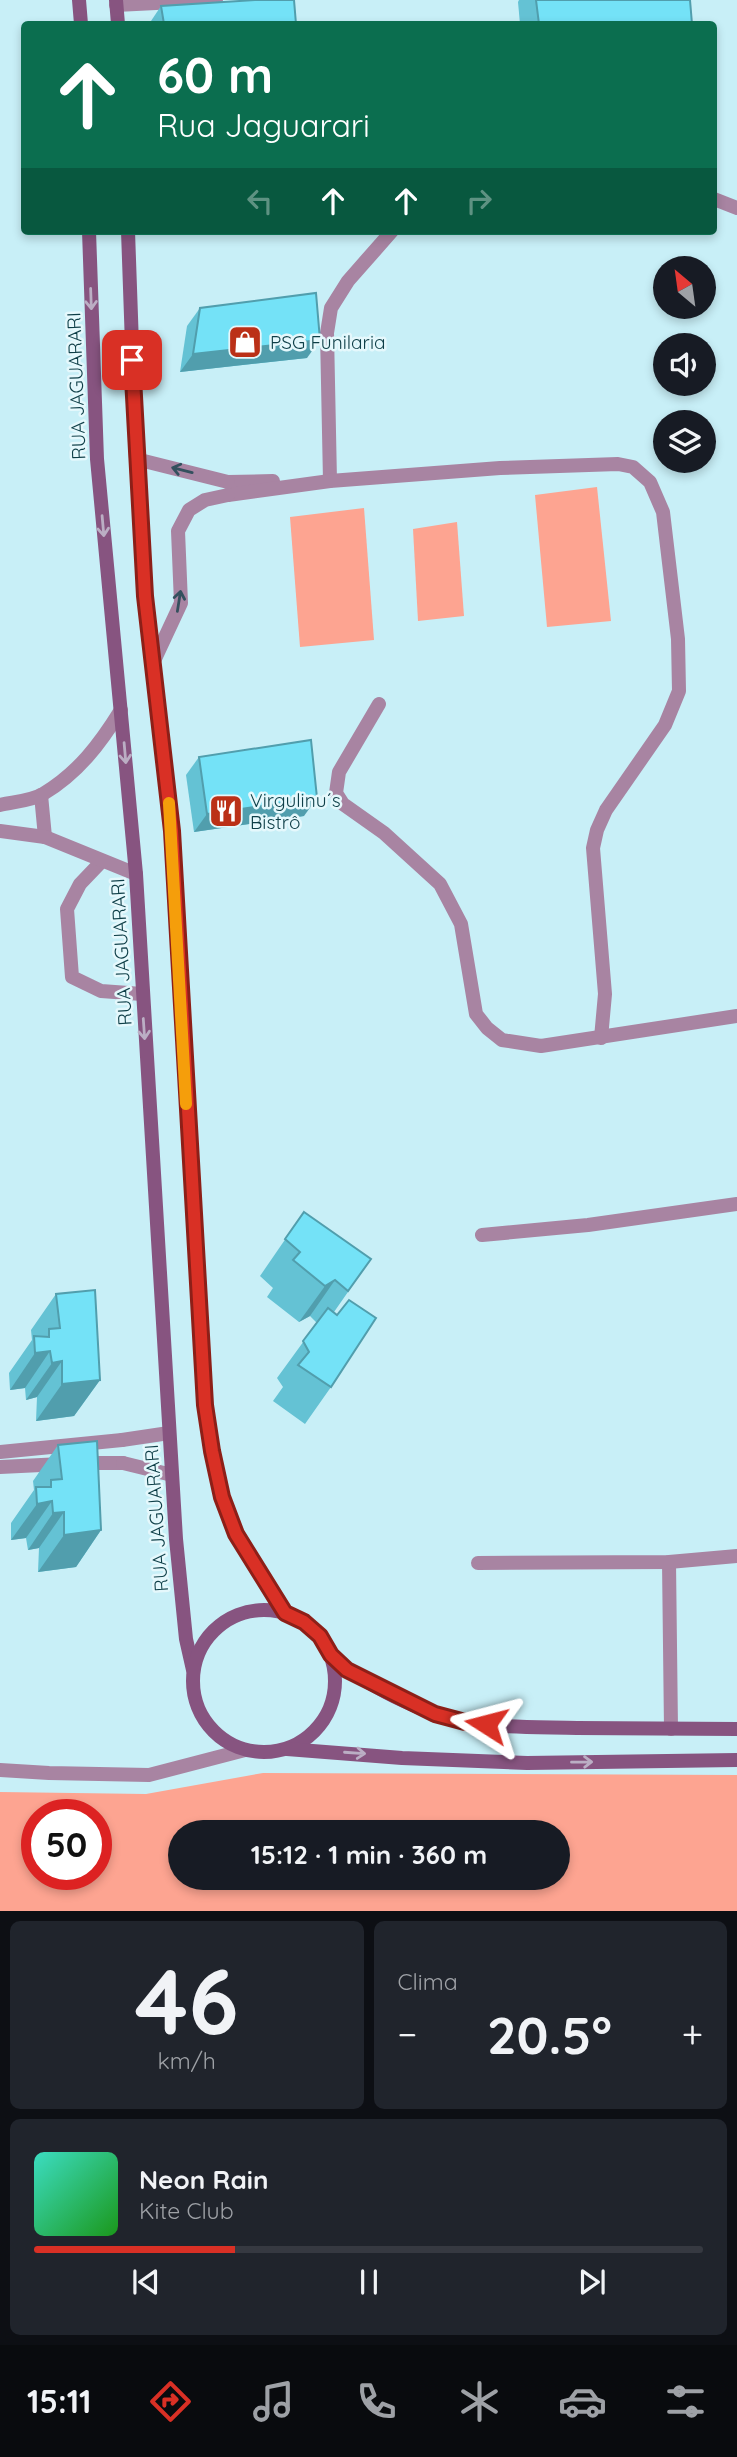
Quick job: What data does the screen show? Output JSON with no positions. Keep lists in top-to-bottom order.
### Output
{
  "streets": {
    "main road": ["RUA JAGUARARI"]
  },
  "places": {
    "shop": ["PSG Funilaria"],
    "restaurant": ["Virgulinu´s Bistrô"]
  },
  "north": "top left",
  "page": {
    "turn": ["60 m", "Rua Jaguarari"],
    "limit": "50",
    "trip": "15:12 · 1 min · 360 m",
    "tile": [
      ["46", "km/h"],
      "Clima"
    ],
    "heat": ["−", "20.5°", "+"],
    "song": ["Neon Rain", "Kite Club"],
    "tabs": "15:11"
  }
}
